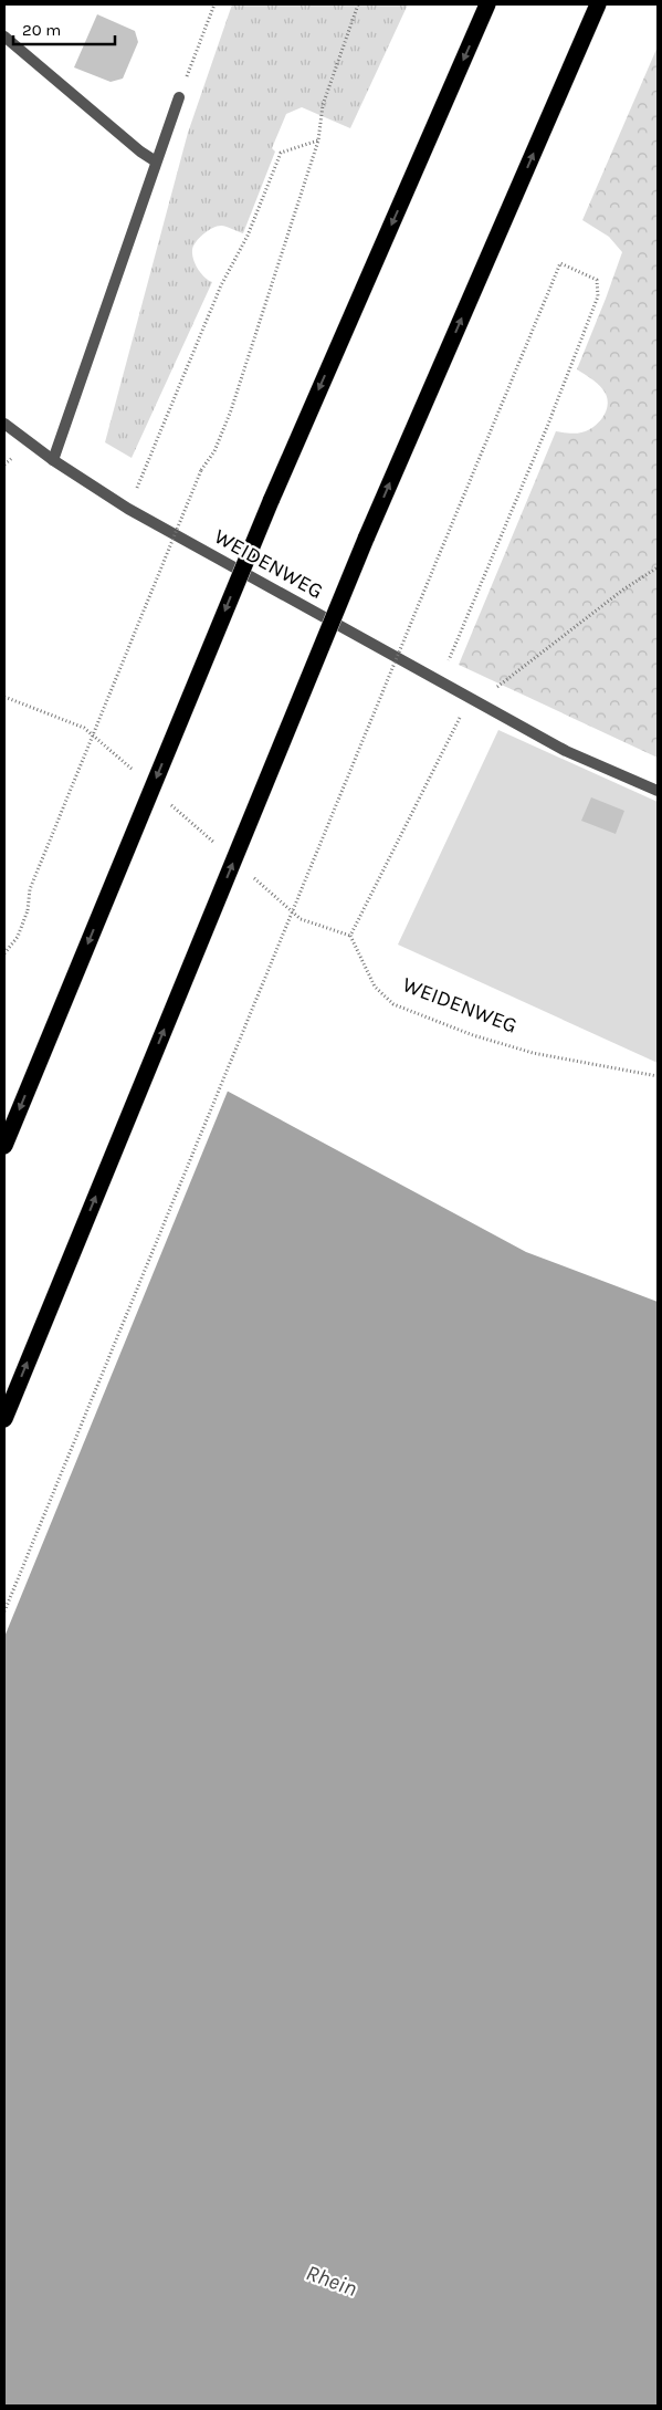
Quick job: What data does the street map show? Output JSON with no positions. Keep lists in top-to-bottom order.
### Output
{
  "streets": {
    "street": ["WEIDENWEG"]
  },
  "water": ["Rhein"],
  "scale_bar": "20 m"
}
